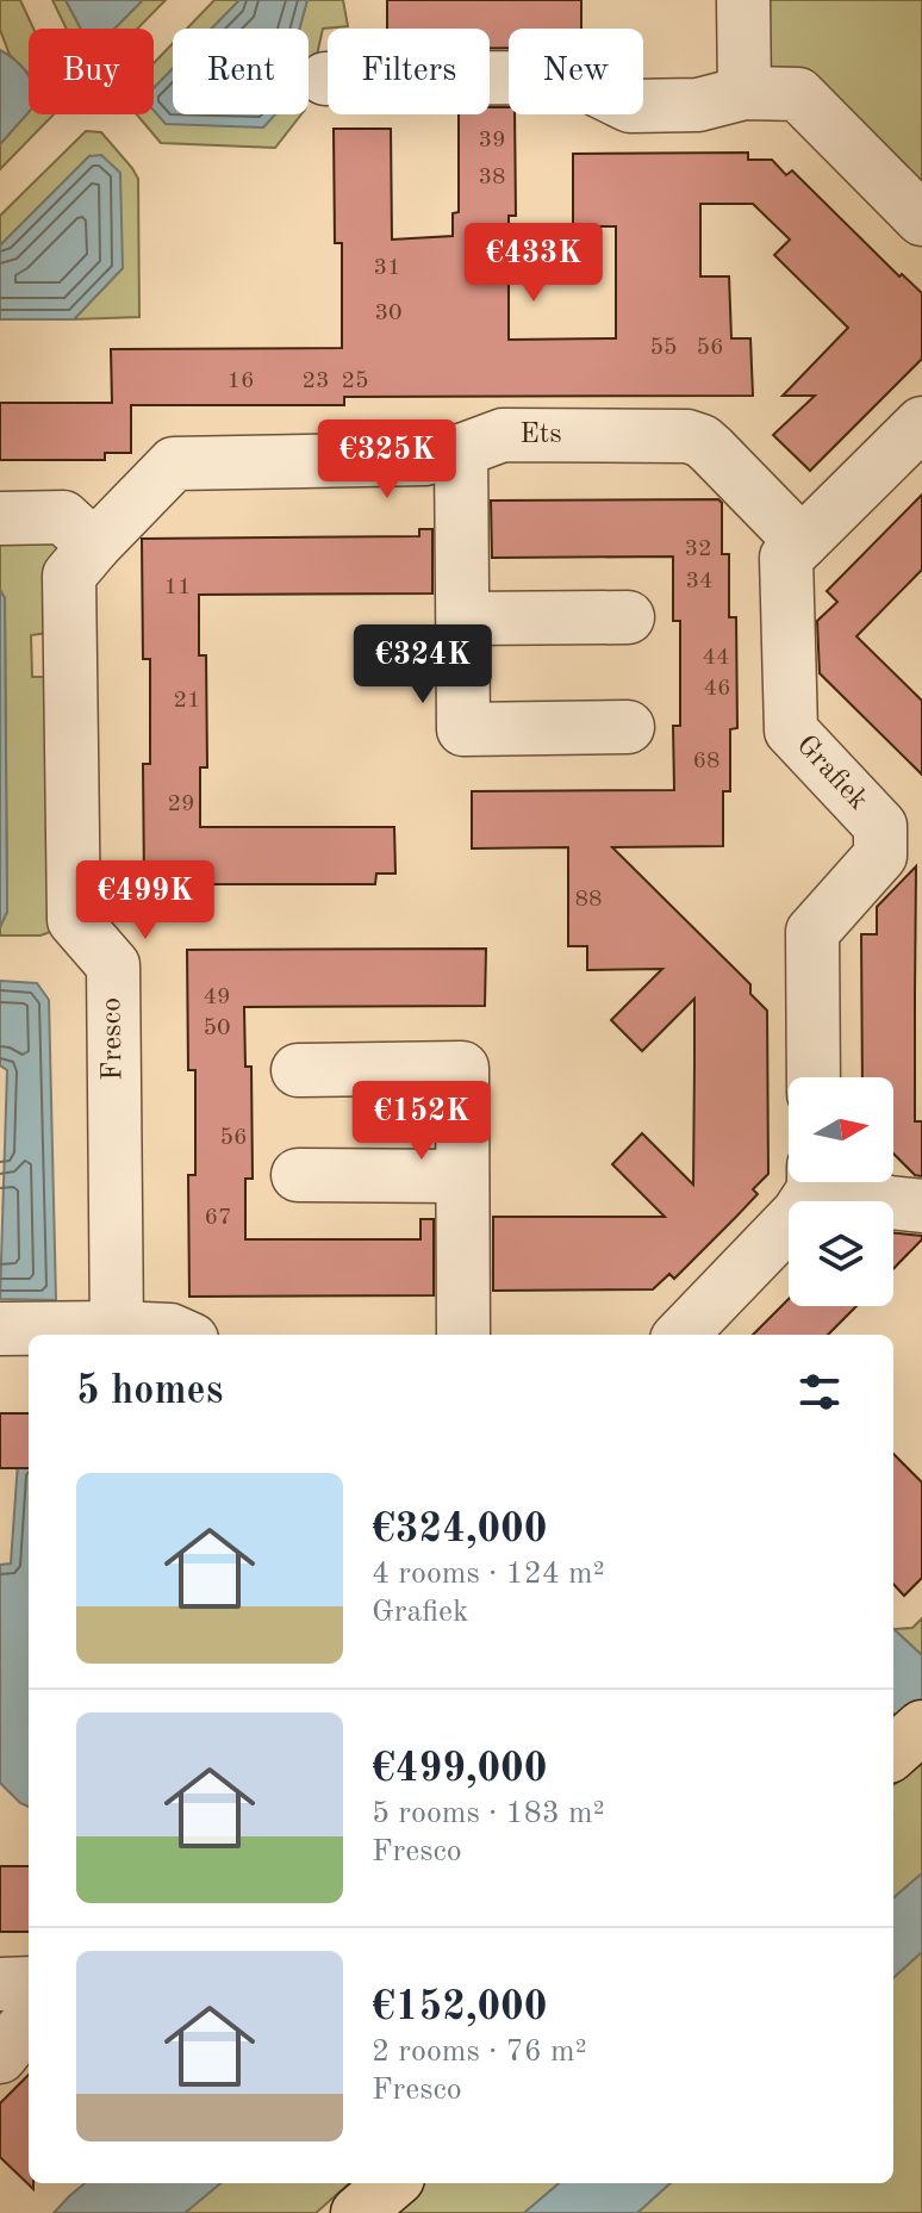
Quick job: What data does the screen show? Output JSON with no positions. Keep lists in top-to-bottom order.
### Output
{
  "streets": {
    "street": ["Ets", "Grafiek", "Fresco"]
  },
  "crossings": [
    ["Ets", "Grafiek"],
    ["Ets", "Fresco"]
  ],
  "house_numbers": [
    "39",
    "38",
    "31",
    "30",
    "55",
    "56",
    "16",
    "23",
    "25",
    "32",
    "34",
    "11",
    "44",
    "46",
    "21",
    "68",
    "29",
    "88",
    "49",
    "50",
    "56",
    "67"
  ],
  "north": "right",
  "page": {
    "chip": [
      "Buy",
      "Rent",
      "Filters",
      "New"
    ],
    "price": [
      "€433K",
      "€325K",
      "€324K",
      "€499K",
      "€152K"
    ],
    "heading": "5 homes",
    "list": [
      {
        "name": "€324,000",
        "note": "4 rooms · 124 m² · Grafiek"
      },
      {
        "name": "€499,000",
        "note": "5 rooms · 183 m² · Fresco"
      },
      {
        "name": "€152,000",
        "note": "2 rooms · 76 m² · Fresco"
      }
    ]
  }
}
